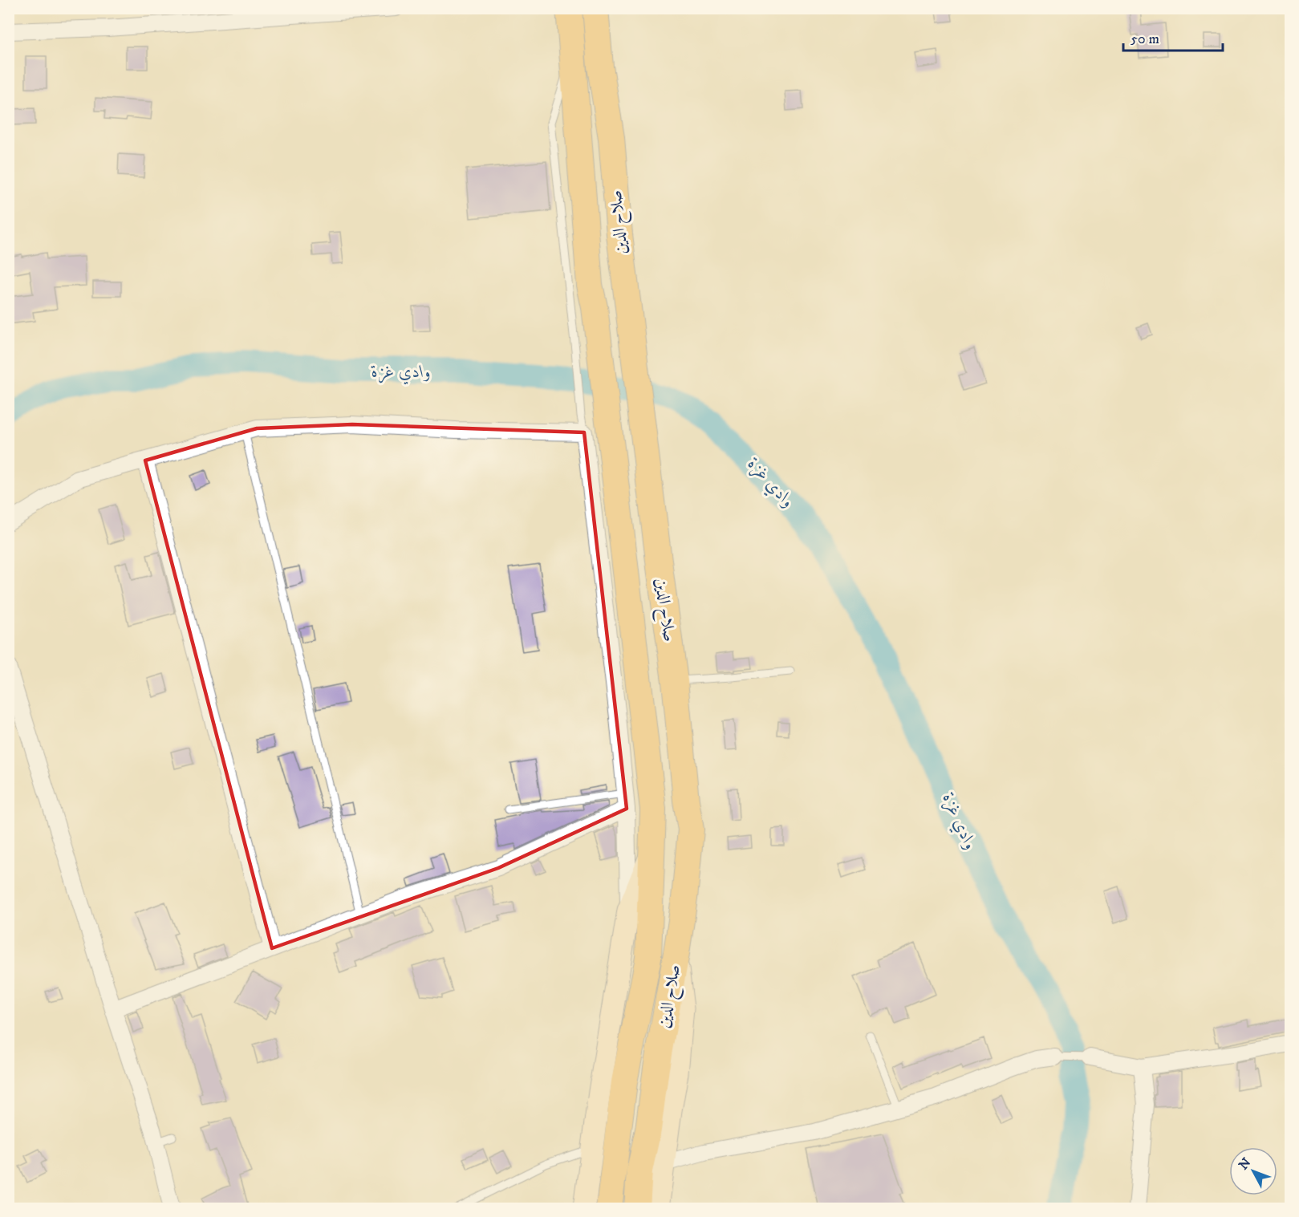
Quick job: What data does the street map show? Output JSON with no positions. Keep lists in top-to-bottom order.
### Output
{
  "streets": {
    "highway": ["صلاح الدين"]
  },
  "water": ["وادي غزة"],
  "scale_bar": "50 m",
  "north": "top left"
}
